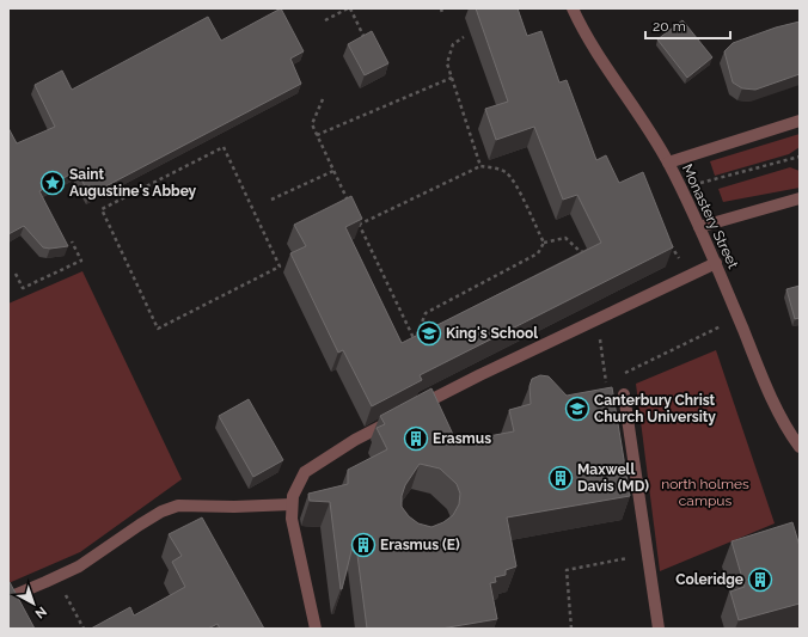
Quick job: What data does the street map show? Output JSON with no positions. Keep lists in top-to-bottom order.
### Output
{
  "streets": {
    "street": ["Monastery Street"]
  },
  "parks": ["north holmes campus"],
  "places": {
    "place": ["Saint Augustine's Abbey"],
    "school or university": ["King's School", "Canterbury Christ Church University"],
    "building": [
      "Erasmus",
      "Maxwell Davis (MD)",
      "Erasmus (E)",
      "Coleridge"
    ]
  },
  "scale_bar": "20 m",
  "north": "bottom right"
}
